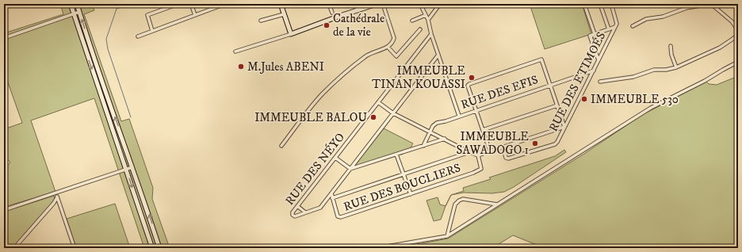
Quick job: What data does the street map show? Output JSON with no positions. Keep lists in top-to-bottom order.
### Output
{
  "streets": {
    "street": [
      "RUE DES ETIMOÉS",
      "RUE DES EFIS",
      "RUE DES NÉYO",
      "RUE DES BOUCLIERS"
    ]
  },
  "crossings": [
    ["RUE DES ETIMOÉS", "RUE DES EFIS"],
    ["RUE DES NÉYO", "RUE DES BOUCLIERS"]
  ],
  "places": [
    "Cathédrale de la vie",
    "M.Jules ABENI",
    "IMMEUBLE TINAN KOUASSI",
    "IMMEUBLE 530",
    "IMMEUBLE BALOU",
    "IMMEUBLE SAWADOGO 1"
  ]
}
